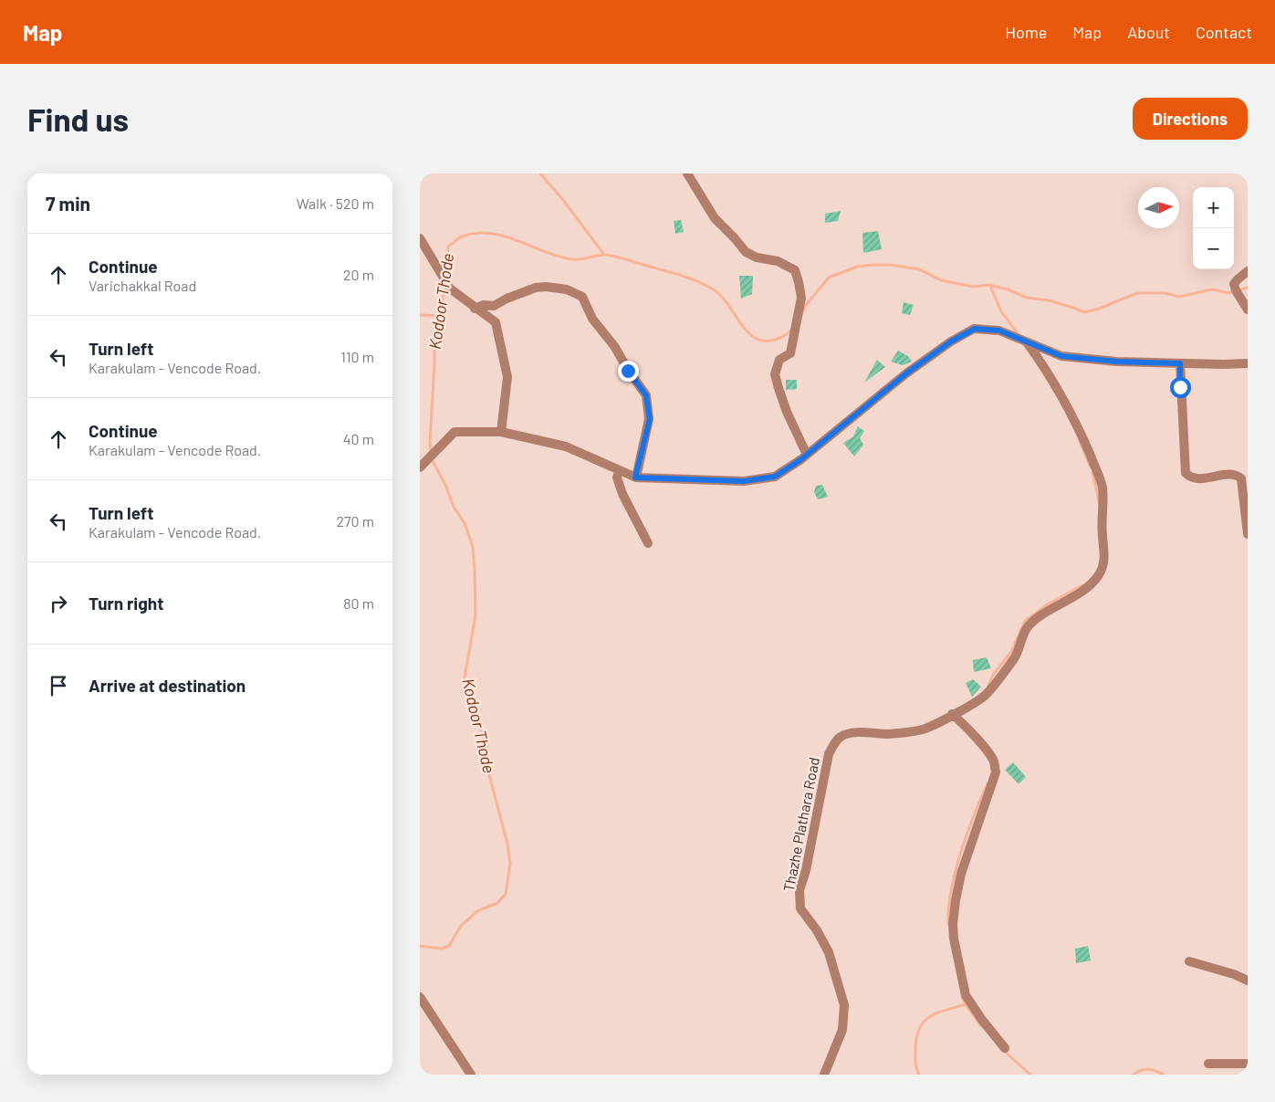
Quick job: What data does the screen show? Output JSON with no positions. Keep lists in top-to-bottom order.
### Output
{
  "streets": {
    "street": ["Thazhe Plathara Road"]
  },
  "water": ["Kodoor Thode"],
  "north": "right",
  "page": {
    "header": "Map",
    "nav": [
      "Home",
      "Map",
      "About",
      "Contact"
    ],
    "buttons": "Directions",
    "title": "Find us",
    "heading": ["7 min", "Walk · 520 m"],
    "map_buttons": ["+", "−"],
    "list": [
      ["Continue", "Varichakkal Road", "20 m"],
      ["Turn left", "Karakulam - Vencode Road.", "110 m"],
      ["Continue", "Karakulam - Vencode Road.", "40 m"],
      ["Turn left", "Karakulam - Vencode Road.", "270 m"],
      ["Turn right", "80 m"],
      "Arrive at destination"
    ]
  }
}
